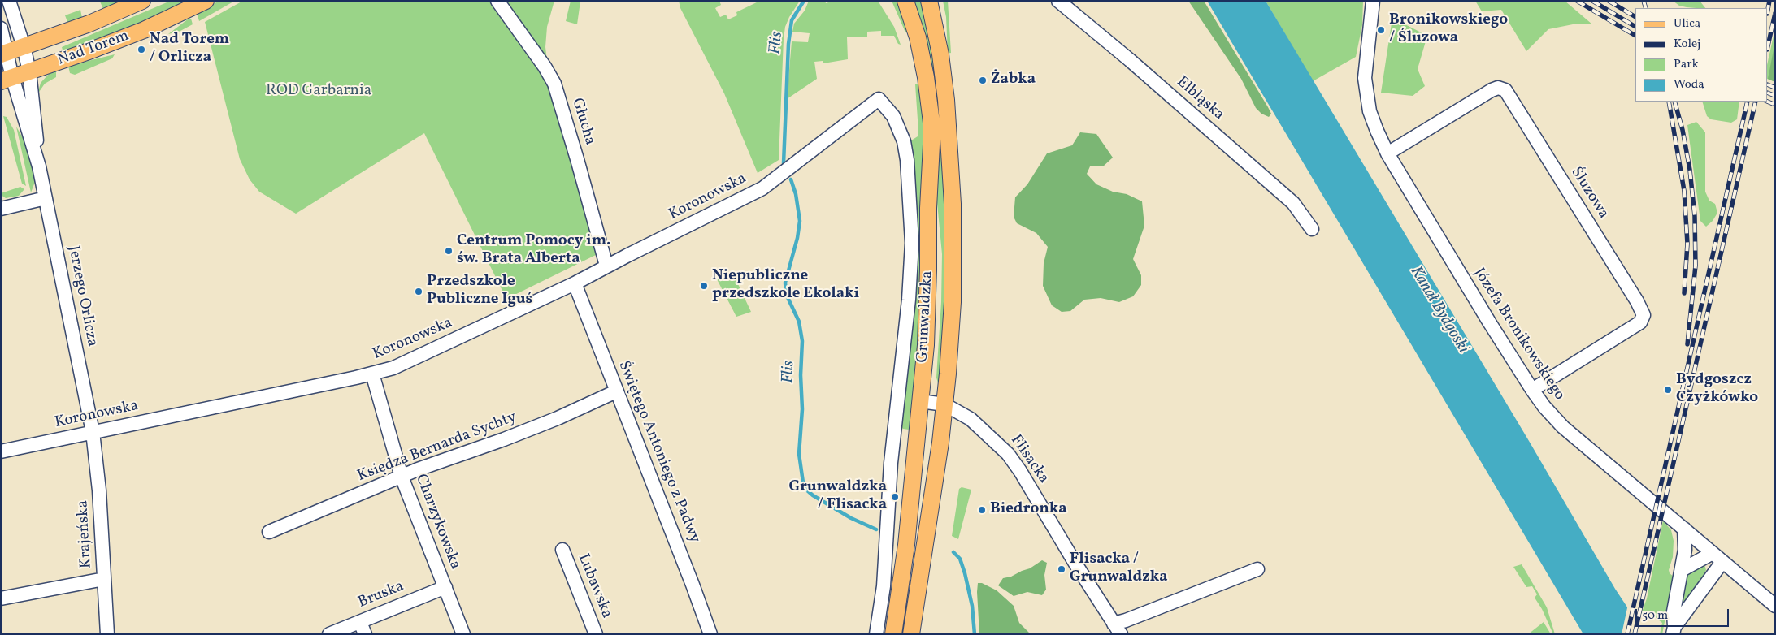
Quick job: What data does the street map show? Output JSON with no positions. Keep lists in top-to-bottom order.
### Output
{
  "streets": {
    "main road": ["Nad Torem", "Grunwaldzka"],
    "street": [
      "Elbląska",
      "Głucha",
      "Śluzowa",
      "Koronowska",
      "Jerzego Orlicza",
      "Józefa Bronikowskiego",
      "Księdza Bernarda Sychty",
      "Świętego Antoniego z Padwy",
      "Flisacka",
      "Charzykowska",
      "Krajeńska",
      "Lubawska",
      "Bruska"
    ]
  },
  "crossings": [
    ["Nad Torem", "Jerzego Orlicza"],
    ["Głucha", "Koronowska"],
    ["Śluzowa", "Józefa Bronikowskiego"],
    ["Koronowska", "Jerzego Orlicza"],
    ["Koronowska", "Świętego Antoniego z Padwy"],
    ["Koronowska", "Charzykowska"],
    ["Koronowska", "Krajeńska"],
    ["Jerzego Orlicza", "Krajeńska"],
    ["Grunwaldzka", "Flisacka"],
    ["Księdza Bernarda Sychty", "Świętego Antoniego z Padwy"],
    ["Księdza Bernarda Sychty", "Charzykowska"],
    ["Charzykowska", "Bruska"]
  ],
  "water": ["Flis", "Kanał Bydgoski"],
  "parks": ["ROD Garbarnia"],
  "places": [
    "Bronikowskiego / Śluzowa",
    "Nad Torem / Orlicza",
    "Żabka",
    "Centrum Pomocy im. św. Brata Alberta",
    "Niepubliczne przedszkole Ekolaki",
    "Przedszkole Publiczne Iguś",
    "Bydgoszcz Czyżkówko",
    "Grunwaldzka / Flisacka",
    "Biedronka",
    "Flisacka / Grunwaldzka"
  ],
  "legend": [
    "Ulica",
    "Kolej",
    "Park",
    "Woda"
  ],
  "scale_bar": "50 m"
}
